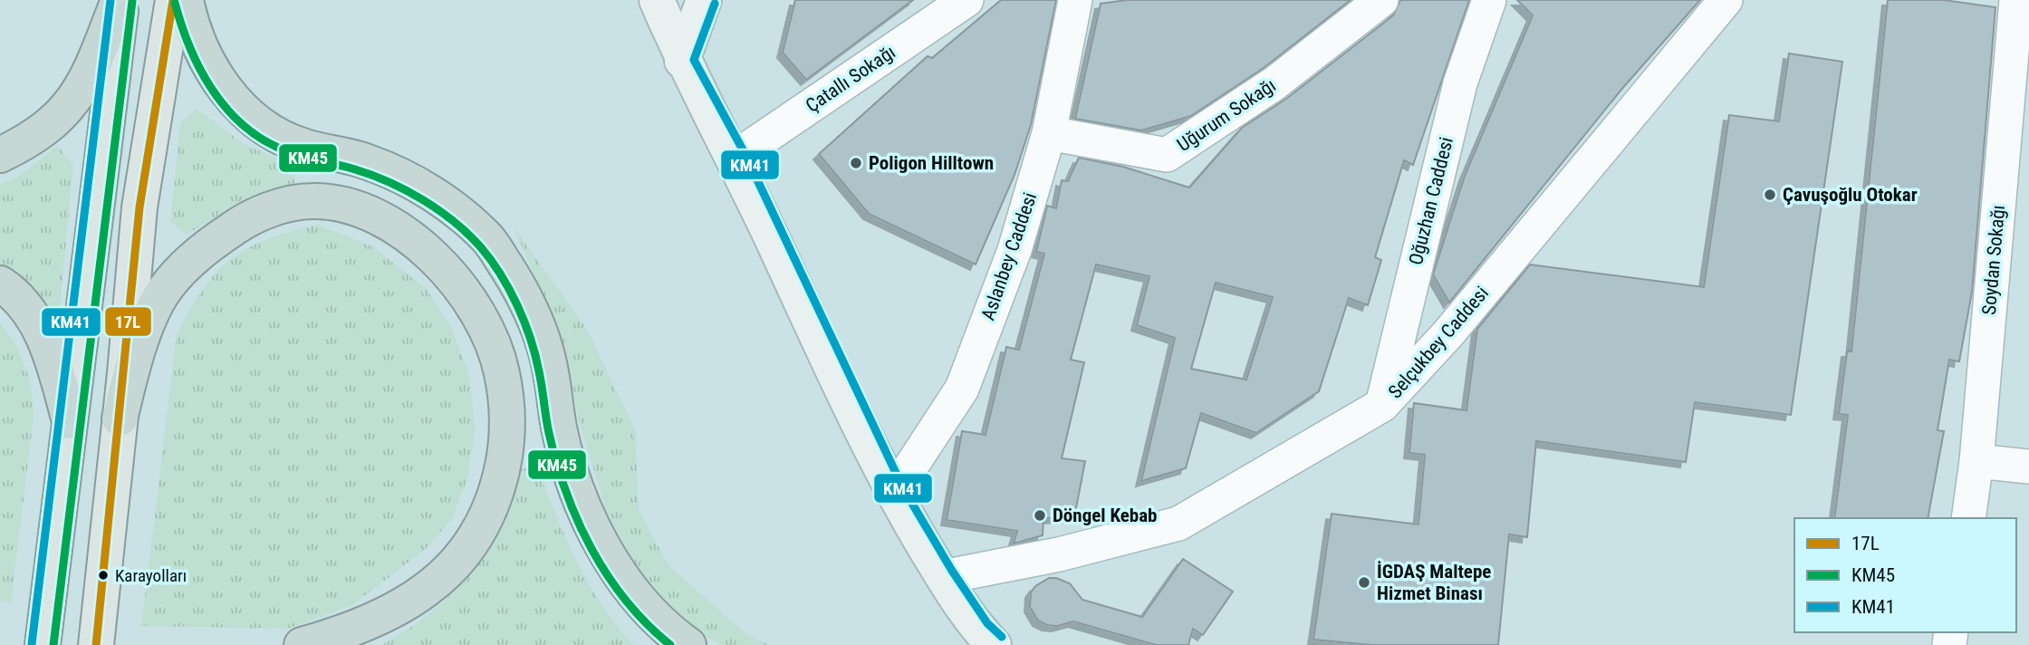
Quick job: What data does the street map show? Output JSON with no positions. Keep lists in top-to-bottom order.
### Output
{
  "streets": {
    "street": [
      "Çatallı Sokağı",
      "Uğurum Sokağı",
      "Oğuzhan Caddesi",
      "Aslanbey Caddesi",
      "Soydan Sokağı",
      "Selçukbey Caddesi"
    ]
  },
  "crossings": [
    ["Uğurum Sokağı", "Aslanbey Caddesi"],
    ["Oğuzhan Caddesi", "Selçukbey Caddesi"]
  ],
  "places": [
    "Poligon Hilltown",
    "Çavuşoğlu Otokar",
    "Döngel Kebab",
    "Karayolları",
    "İGDAŞ Maltepe Hizmet Binası"
  ],
  "lines": ["transit line 17L", "transit line KM41", "transit line KM45"],
  "legend": ["17L", "KM45", "KM41"]
}
